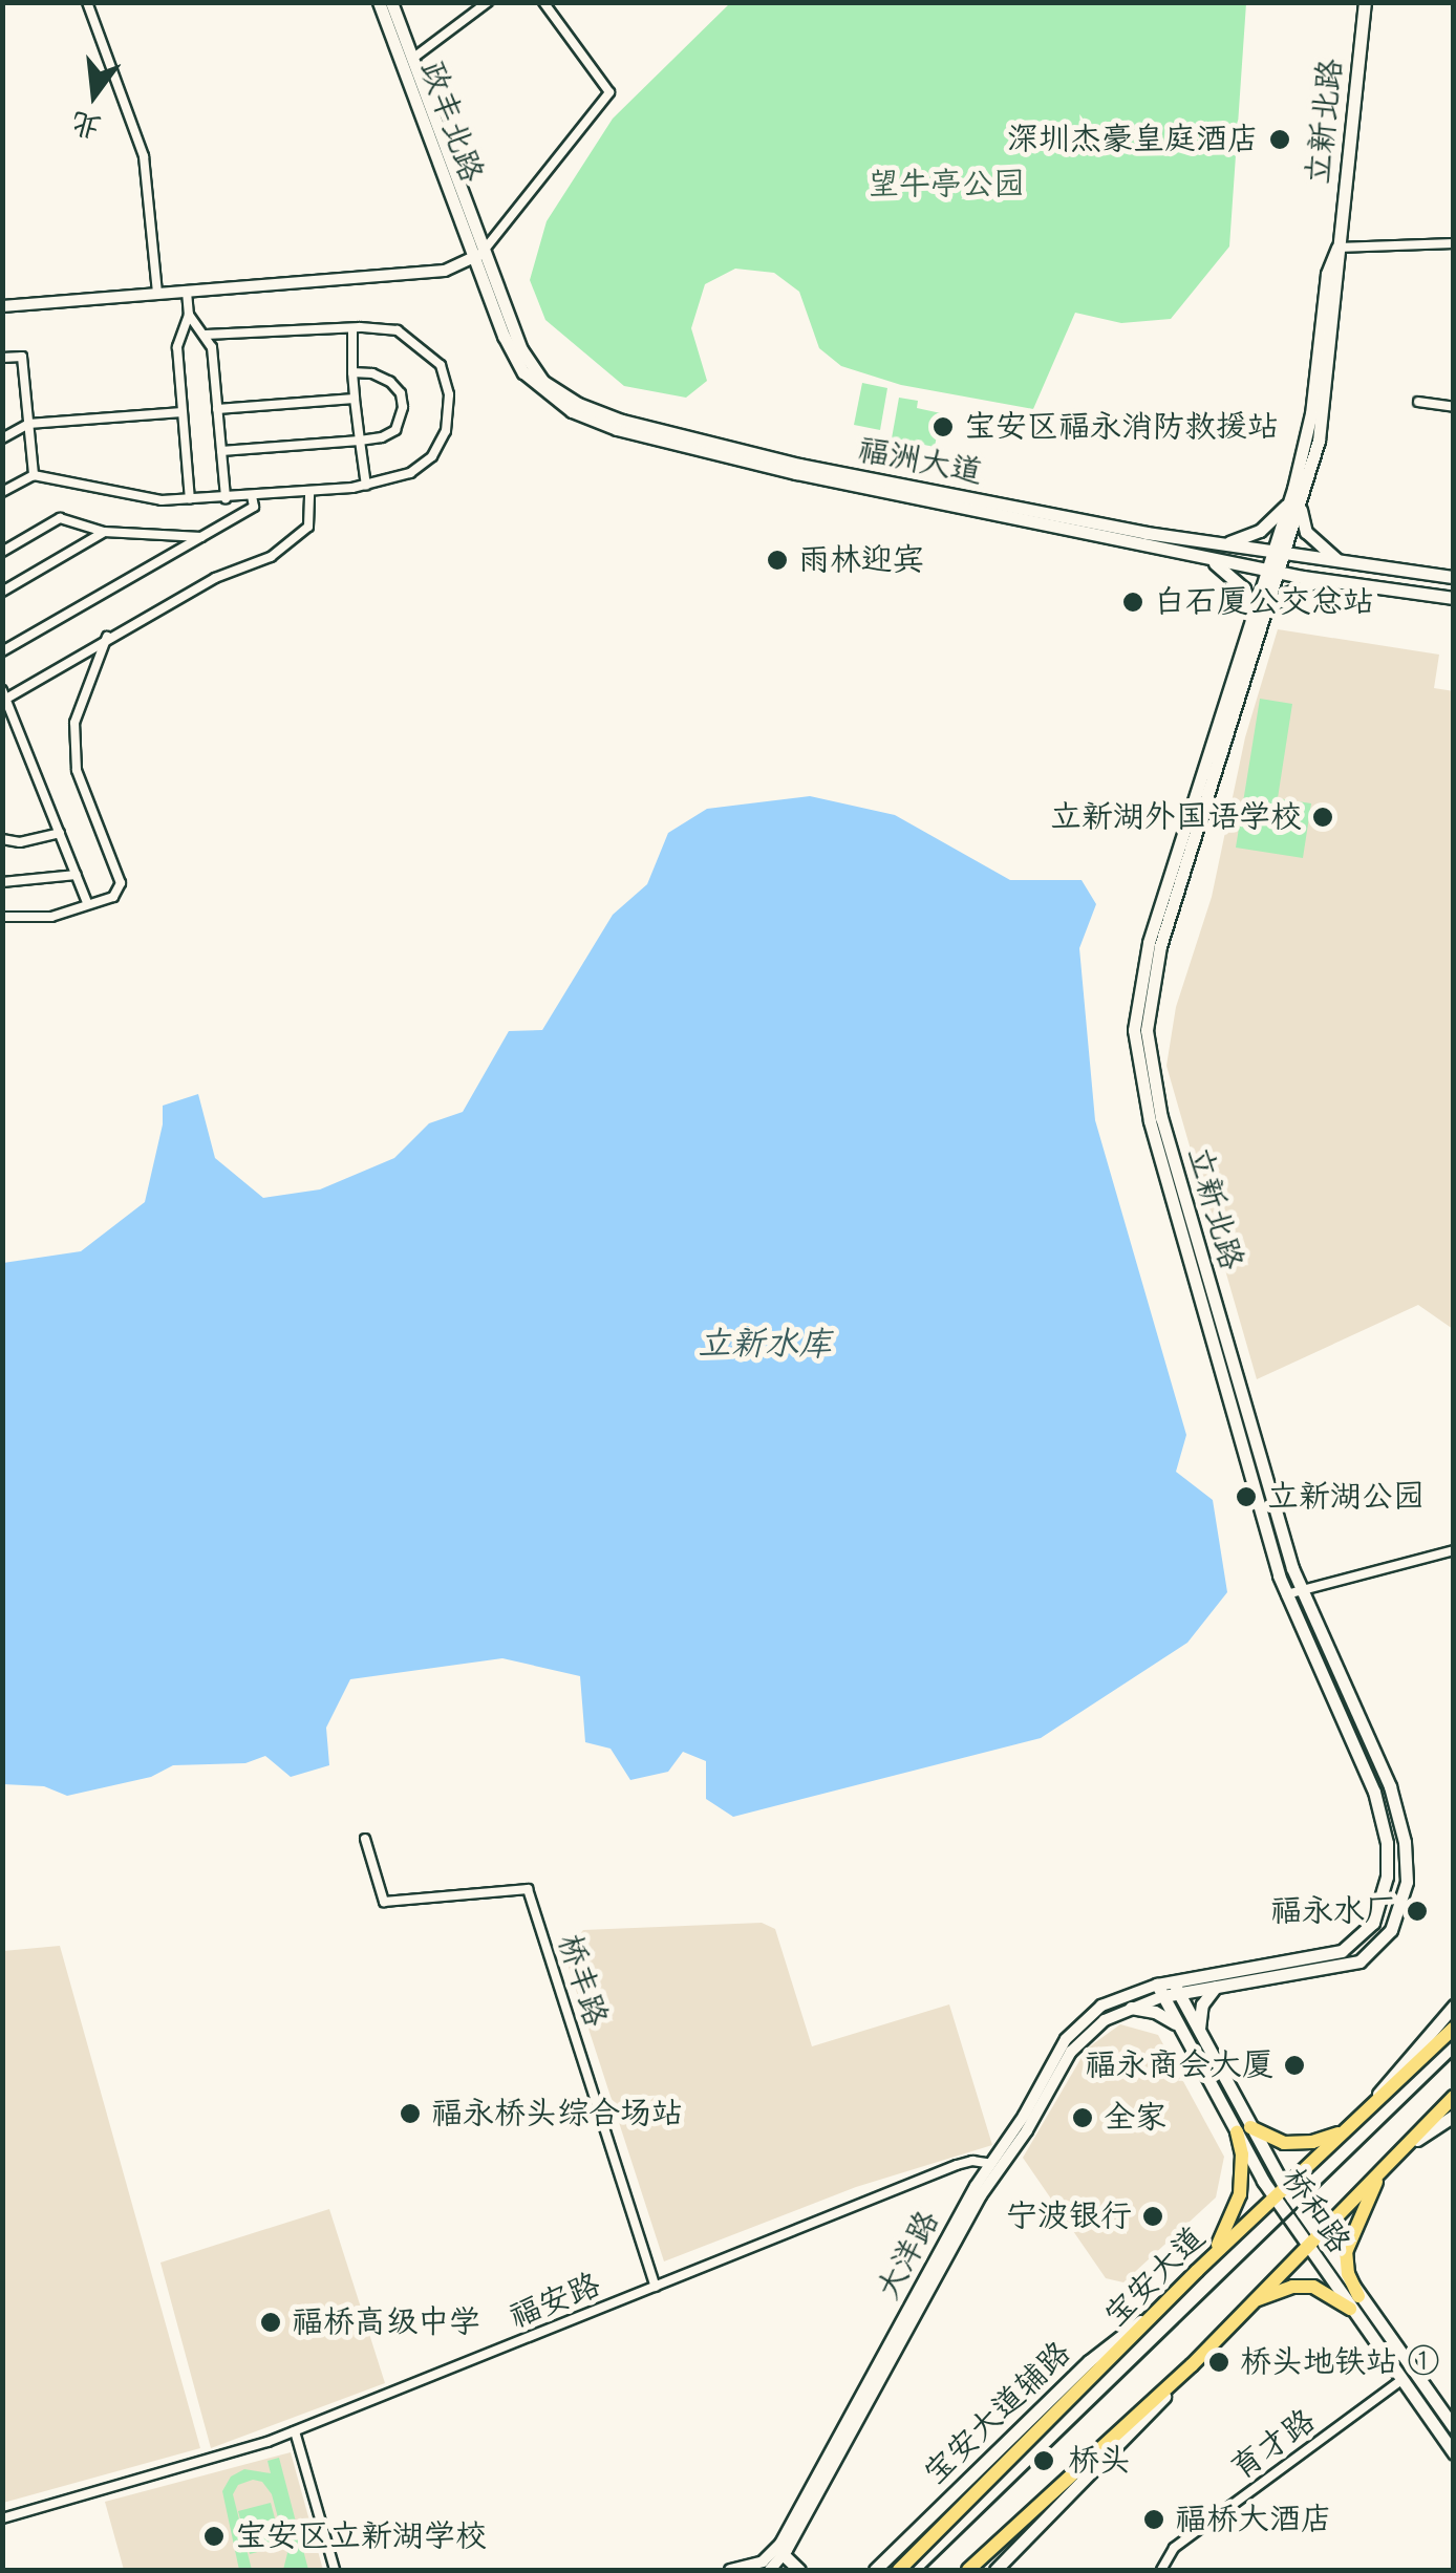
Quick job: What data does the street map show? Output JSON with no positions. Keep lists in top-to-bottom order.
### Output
{
  "streets": {
    "main road": [
      "政丰北路",
      "立新北路",
      "福洲大道",
      "桥和路",
      "宝安大道",
      "宝安大道辅路"
    ],
    "street": [
      "桥丰路",
      "大洋路",
      "福安路",
      "育才路"
    ]
  },
  "crossings": [
    ["政丰北路", "福洲大道"],
    ["立新北路", "福洲大道"],
    ["立新北路", "桥和路"],
    ["立新北路", "大洋路"],
    ["桥丰路", "福安路"],
    ["桥和路", "大洋路"],
    ["桥和路", "宝安大道"],
    ["桥和路", "育才路"],
    ["大洋路", "福安路"],
    ["宝安大道", "宝安大道辅路"]
  ],
  "water": ["立新水库"],
  "parks": ["望牛亭公园"],
  "places": [
    "深圳杰豪皇庭酒店",
    "宝安区福永消防救援站",
    "雨林迎宾",
    "白石厦公交总站",
    "立新湖外国语学校",
    "立新湖公园",
    "福永水厂",
    "福永商会大厦",
    "福永桥头综合场站",
    "全家",
    "宁波银行",
    "福桥高级中学",
    "桥头地铁站 ①",
    "桥头",
    "福桥大酒店",
    "宝安区立新湖学校"
  ],
  "north": "bottom"
}
